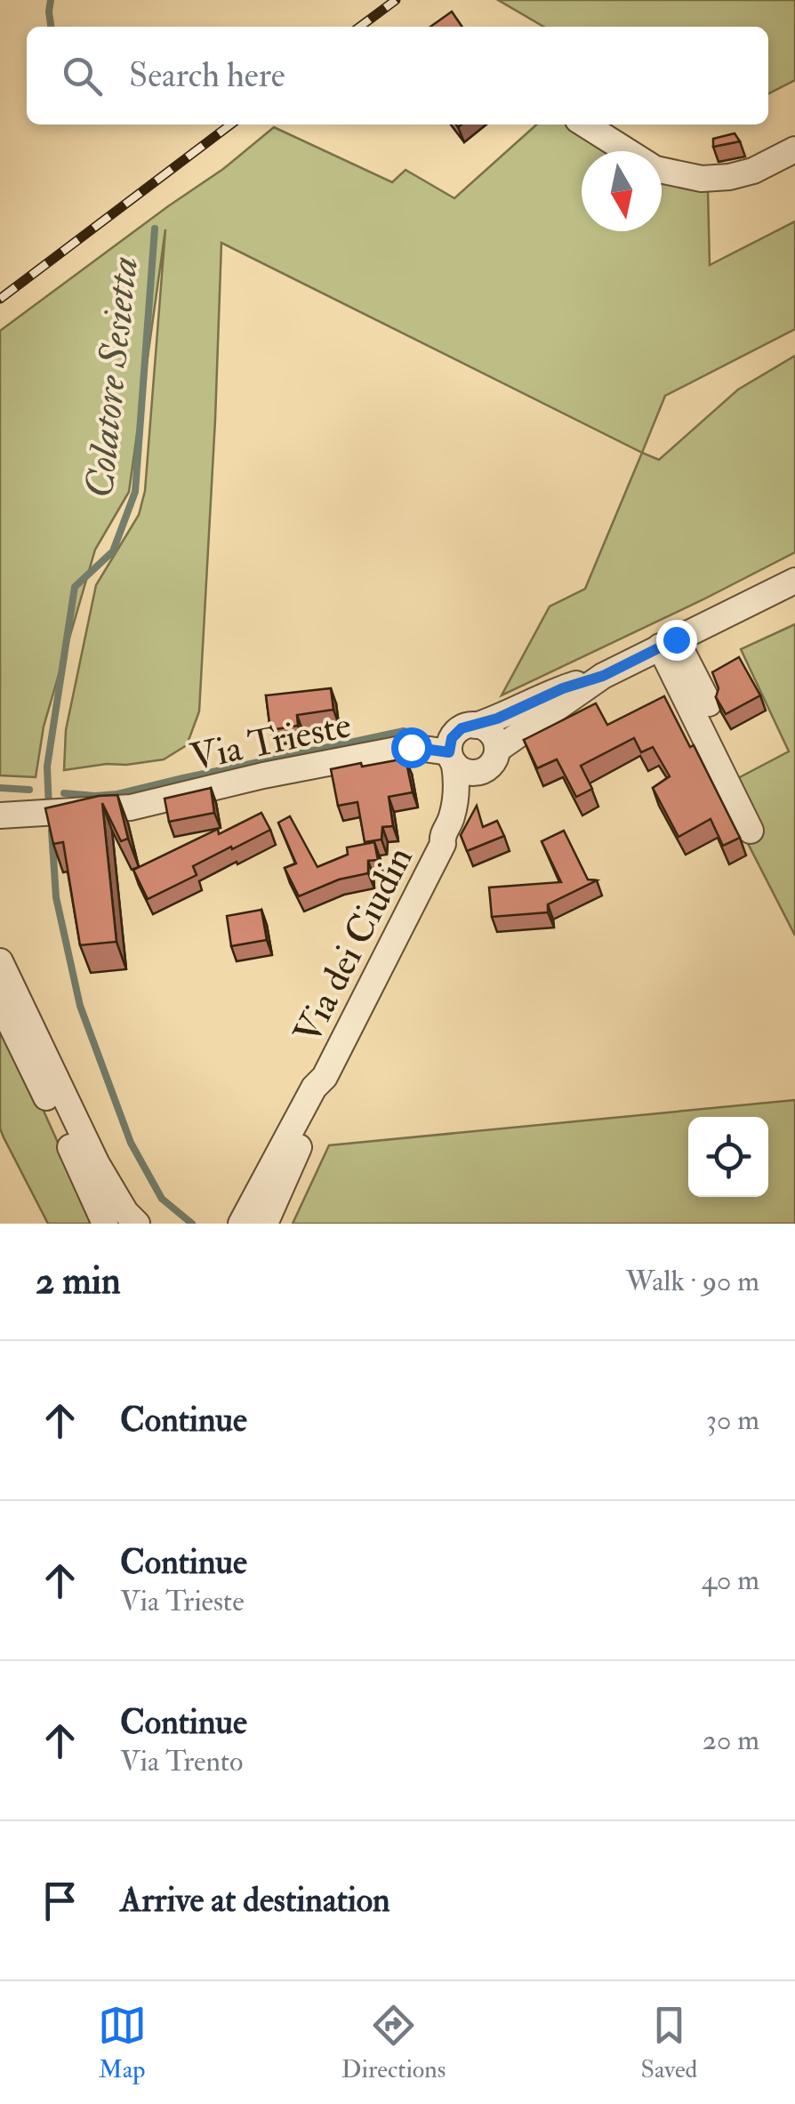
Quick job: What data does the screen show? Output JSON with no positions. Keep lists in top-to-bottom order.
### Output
{
  "streets": {
    "street": ["Via Trieste", "Via dei Ciudin"]
  },
  "crossings": [
    ["Via Trieste", "Via dei Ciudin"]
  ],
  "water": ["Colatore Sesietta"],
  "north": "bottom",
  "page": {
    "search": "Search here",
    "heading": ["2 min", "Walk · 90 m"],
    "list": [
      ["Continue", "30 m"],
      ["Continue", "Via Trieste", "40 m"],
      ["Continue", "Via Trento", "20 m"],
      "Arrive at destination"
    ],
    "nav": ["Map", "Directions", "Saved"]
  }
}
